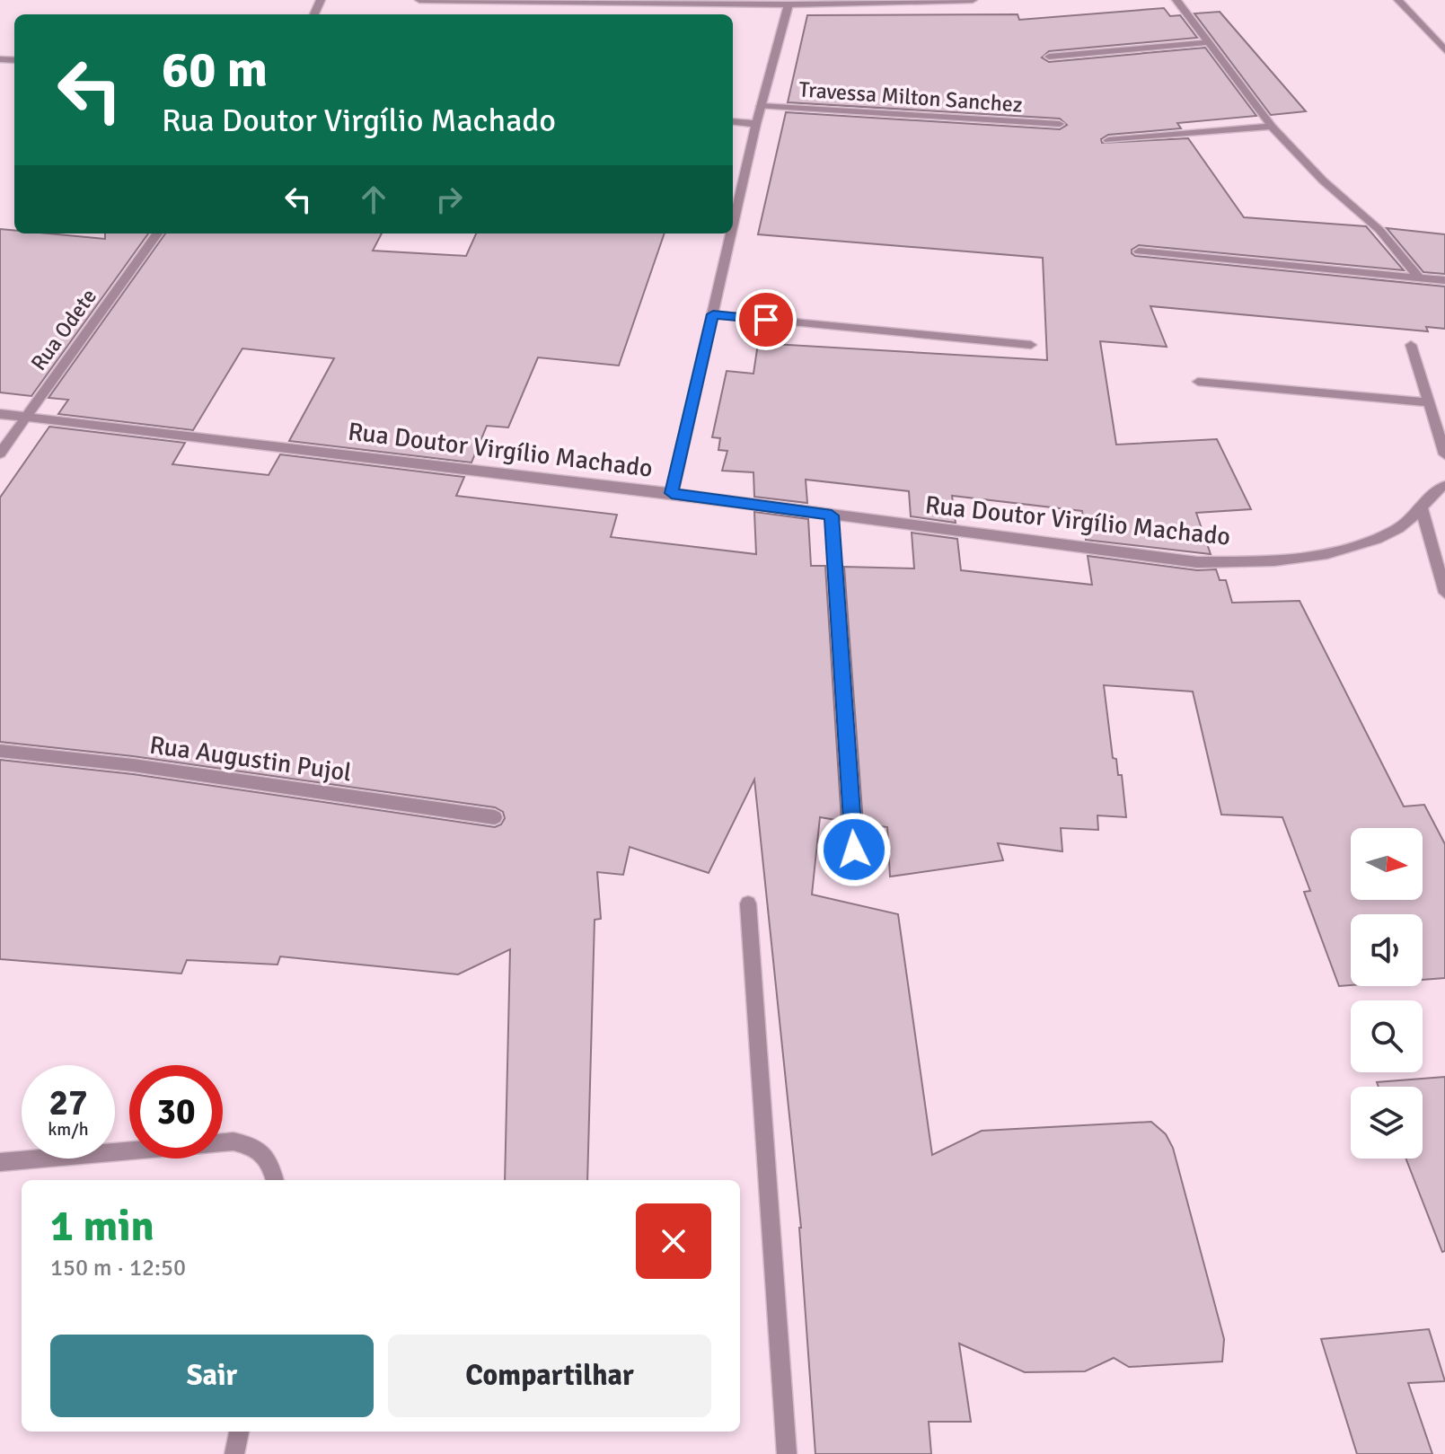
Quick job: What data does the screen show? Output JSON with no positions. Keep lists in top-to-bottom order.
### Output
{
  "streets": {
    "street": [
      "Travessa Milton Sanchez",
      "Rua Odete",
      "Rua Doutor Virgílio Machado",
      "Rua Augustin Pujol"
    ]
  },
  "crossings": [
    ["Rua Odete", "Rua Doutor Virgílio Machado"]
  ],
  "north": "right",
  "page": {
    "turn": ["60 m", "Rua Doutor Virgílio Machado"],
    "speed": "27 km/h",
    "limit": "30",
    "heading": ["1 min", "150 m · 12:50"],
    "buttons": ["Sair", "Compartilhar"]
  }
}
